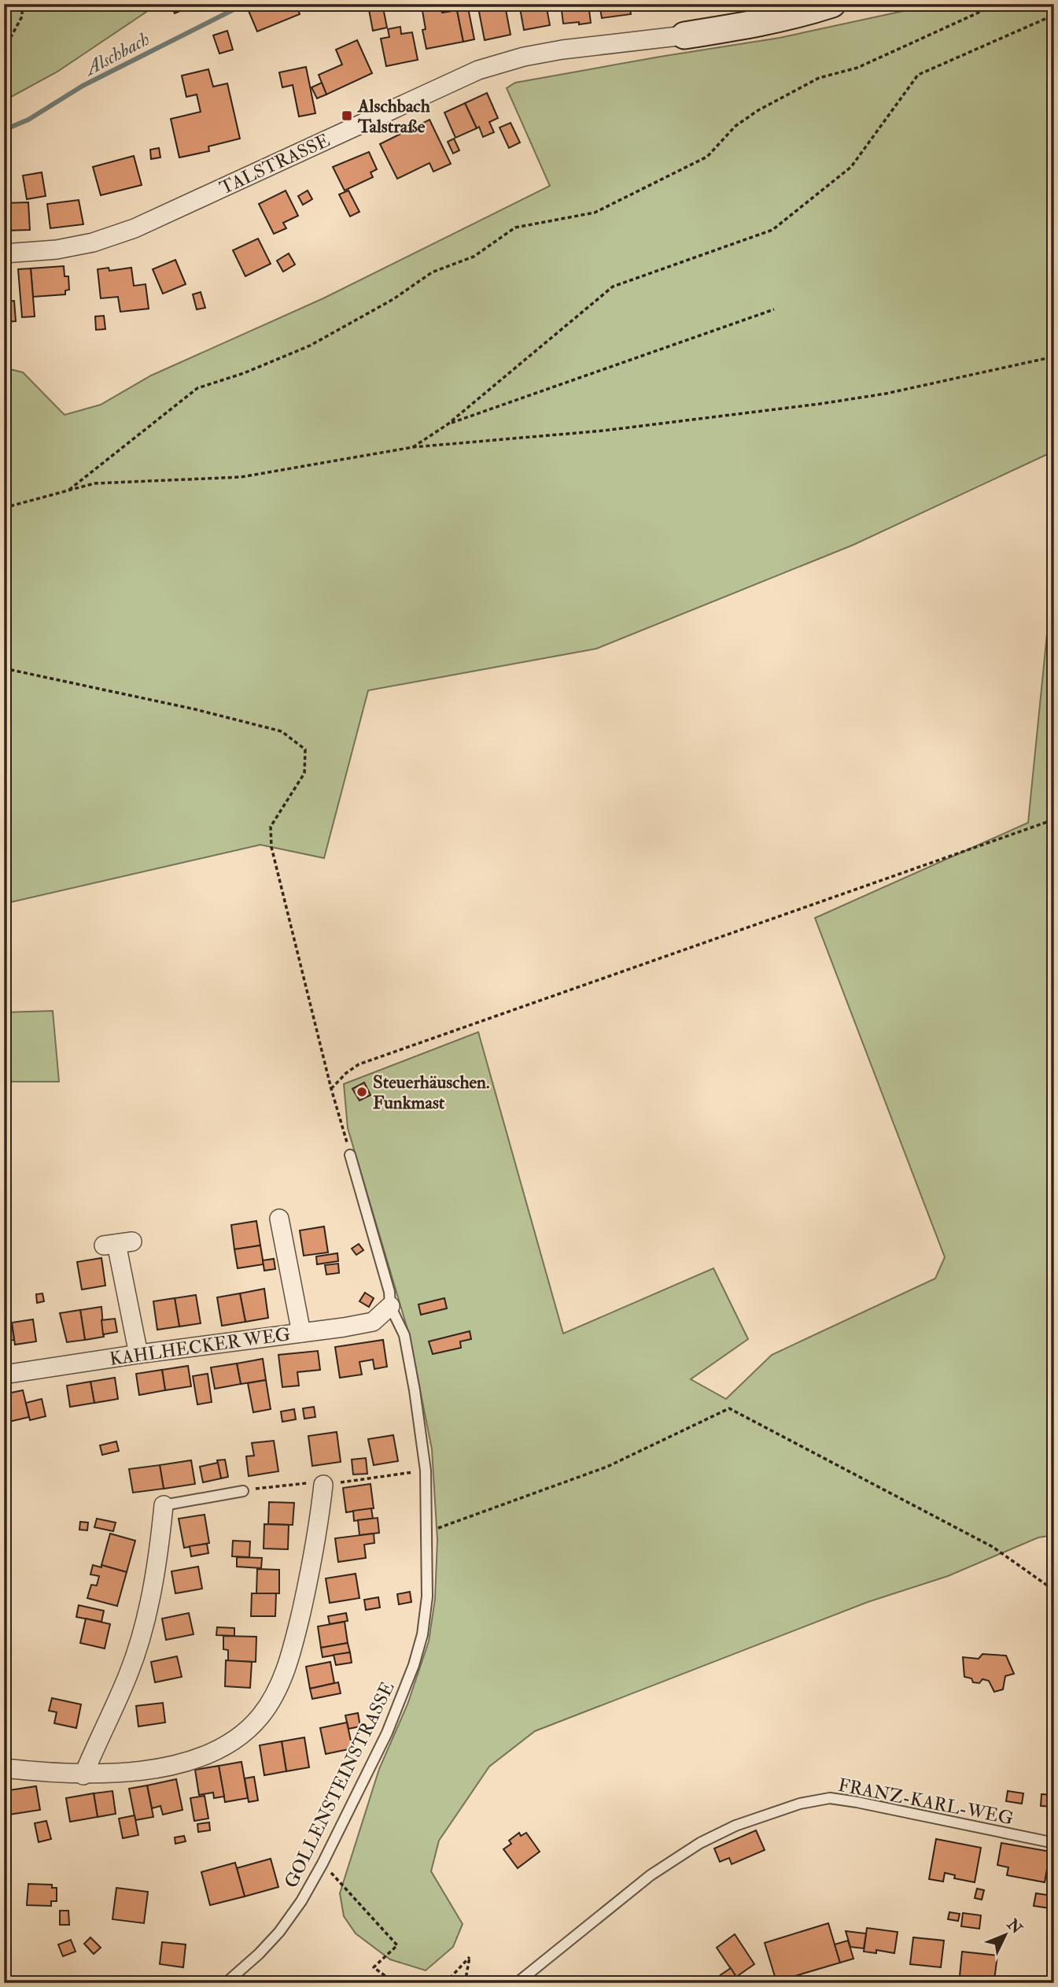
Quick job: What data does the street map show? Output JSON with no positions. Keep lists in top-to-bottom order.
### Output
{
  "streets": {
    "street": ["TALSTRASSE", "KAHLHECKER WEG"],
    "lane": ["GOLLENSTEINSTRASSE", "FRANZ-KARL-WEG"]
  },
  "crossings": [
    ["KAHLHECKER WEG", "GOLLENSTEINSTRASSE"]
  ],
  "water": ["Alschbach"],
  "places": {
    "transit": ["Alschbach Talstraße"],
    "other": ["Steuerhäuschen. Funkmast"]
  },
  "north": "top right"
}
